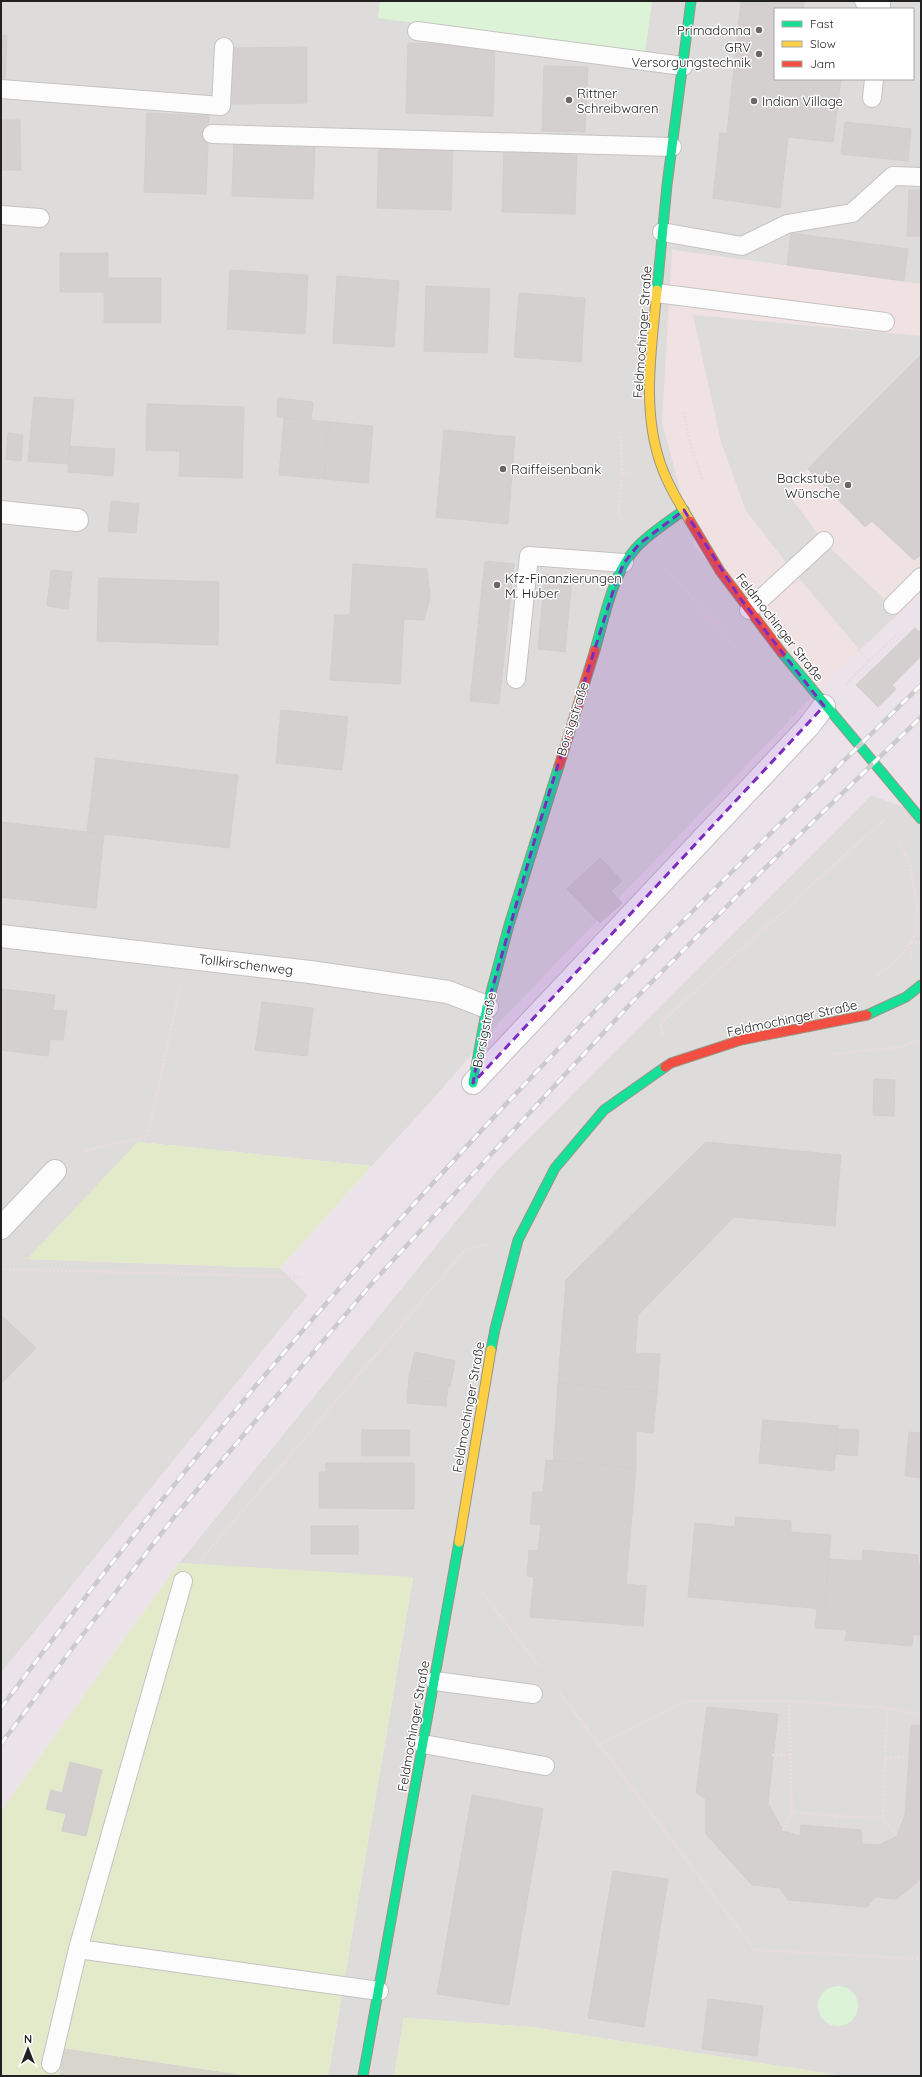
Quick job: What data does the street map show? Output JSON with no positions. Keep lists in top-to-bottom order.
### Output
{
  "streets": {
    "main road": ["Feldmochinger Straße", "Borsigstraße"],
    "street": ["Tollkirschenweg"]
  },
  "crossings": [
    ["Feldmochinger Straße", "Borsigstraße"],
    ["Borsigstraße", "Tollkirschenweg"]
  ],
  "places": [
    "Primadonna",
    "GRV Versorgungstechnik",
    "Rittner Schreibwaren",
    "Indian Village",
    "Raiffeisenbank",
    "Backstube Wünsche",
    "Kfz-Finanzierungen M. Huber"
  ],
  "legend": ["Fast", "Slow", "Jam"],
  "north": "top"
}
